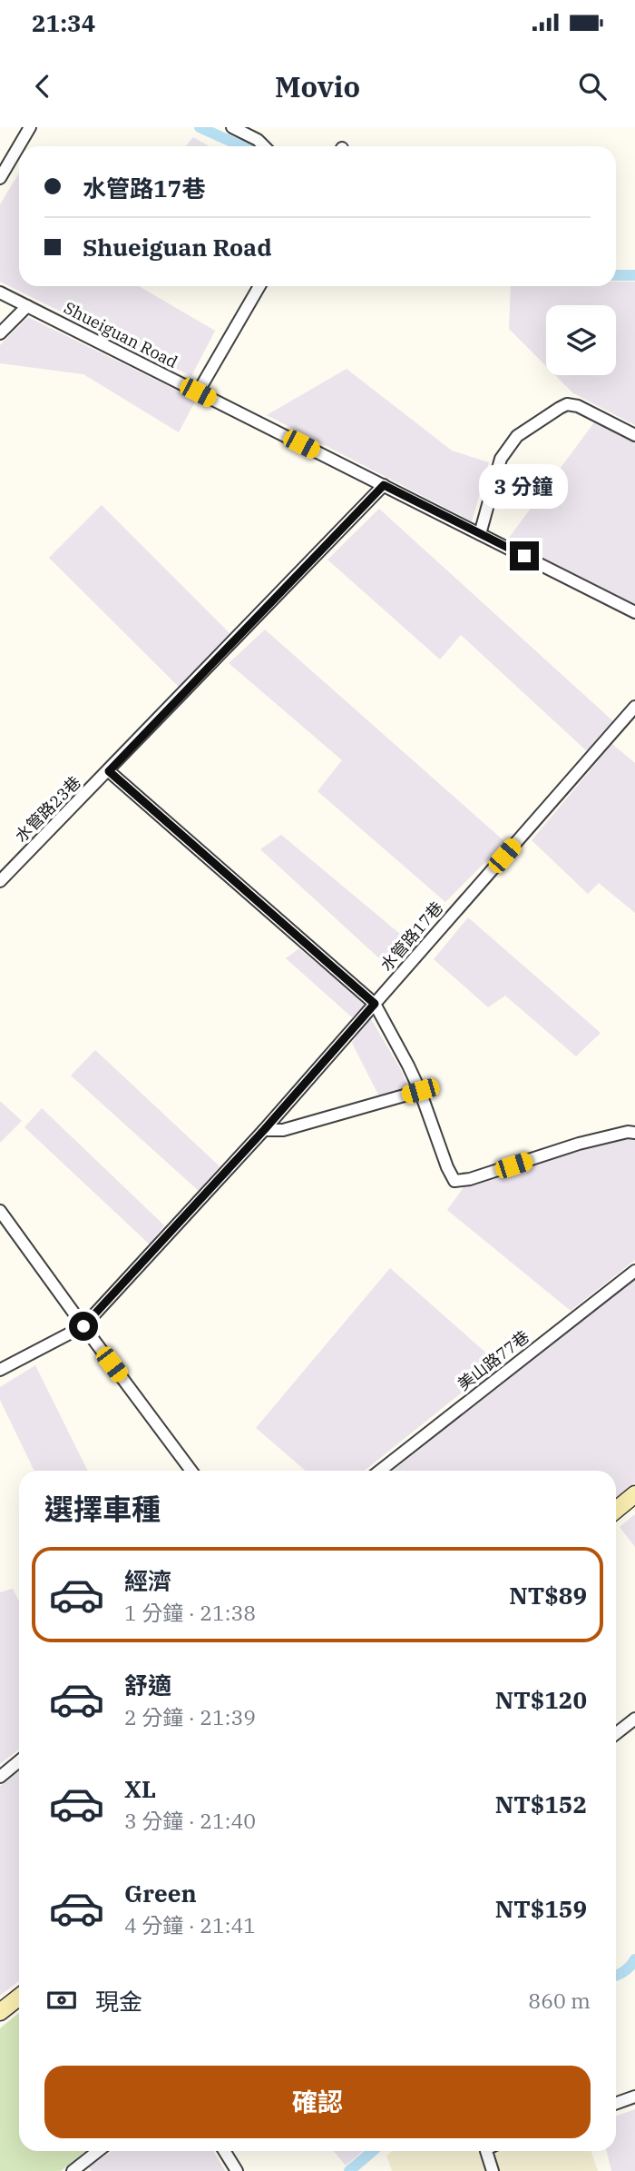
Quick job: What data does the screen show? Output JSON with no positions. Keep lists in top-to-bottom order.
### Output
{
  "streets": {
    "street": [
      "Shueiguan Road",
      "水管路23巷",
      "水管路17巷",
      "美山路77巷"
    ]
  },
  "crossings": [
    ["Shueiguan Road", "水管路23巷"]
  ],
  "page": {
    "status": "21:34",
    "header": "Movio",
    "banner": ["水管路17巷", "Shueiguan Road"],
    "bubble": "3 分鐘",
    "heading": "選擇車種",
    "list": [
      {
        "name": "經濟",
        "note": "1 分鐘 · 21:38",
        "value": "NT$89"
      },
      {
        "name": "舒適",
        "note": "2 分鐘 · 21:39",
        "value": "NT$120"
      },
      {
        "name": "XL",
        "note": "3 分鐘 · 21:40",
        "value": "NT$152"
      },
      {
        "name": "Green",
        "note": "4 分鐘 · 21:41",
        "value": "NT$159"
      }
    ],
    "pay": ["現金", "860 m"],
    "buttons": "確認"
  }
}
